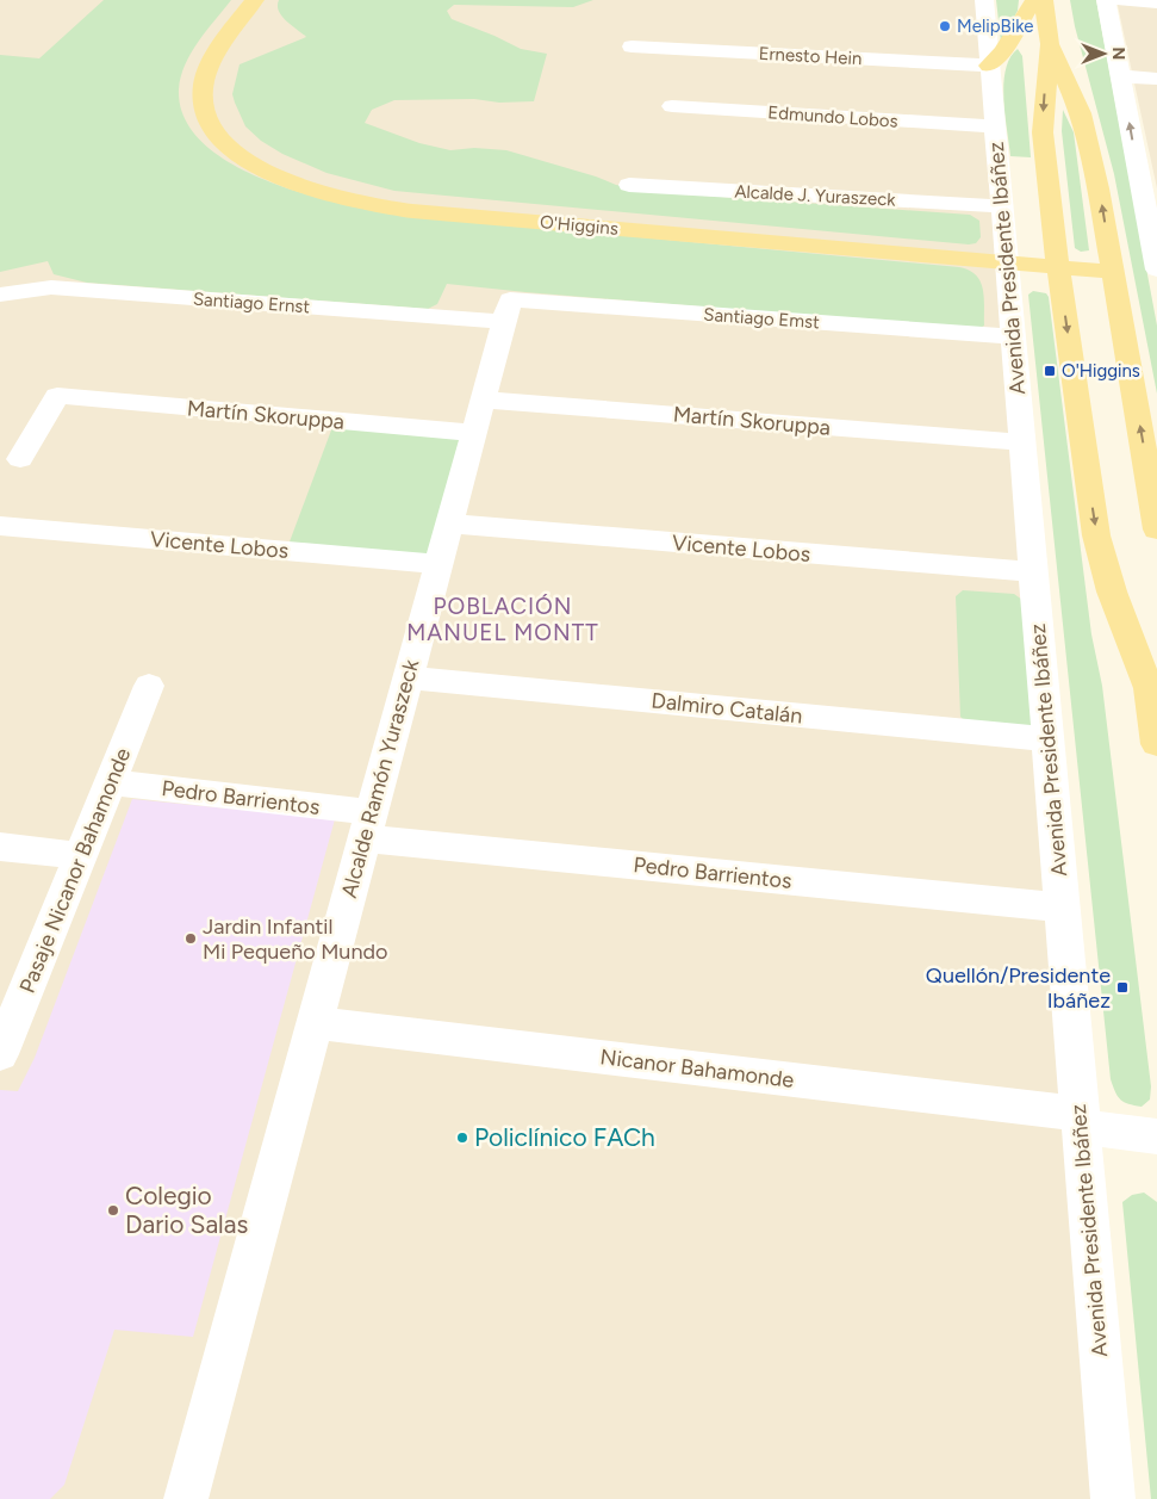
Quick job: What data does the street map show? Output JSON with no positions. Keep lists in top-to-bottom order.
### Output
{
  "streets": {
    "main road": ["O'Higgins"],
    "street": [
      "Ernesto Hein",
      "Edmundo Lobos",
      "Alcalde J. Yuraszeck",
      "Avenida Presidente Ibáñez",
      "Santiago Ernst",
      "Santiago Emst",
      "Martín Skoruppa",
      "Vicente Lobos",
      "Dalmiro Catalán",
      "Alcalde Ramón Yuraszeck",
      "Pedro Barrientos",
      "Pasaje Nicanor Bahamonde",
      "Nicanor Bahamonde"
    ]
  },
  "crossings": [
    ["Ernesto Hein", "Avenida Presidente Ibáñez"],
    ["Edmundo Lobos", "Avenida Presidente Ibáñez"],
    ["Alcalde J. Yuraszeck", "Avenida Presidente Ibáñez"],
    ["O'Higgins", "Avenida Presidente Ibáñez"],
    ["Avenida Presidente Ibáñez", "Santiago Emst"],
    ["Avenida Presidente Ibáñez", "Martín Skoruppa"],
    ["Avenida Presidente Ibáñez", "Vicente Lobos"],
    ["Avenida Presidente Ibáñez", "Dalmiro Catalán"],
    ["Avenida Presidente Ibáñez", "Pedro Barrientos"],
    ["Avenida Presidente Ibáñez", "Nicanor Bahamonde"],
    ["Santiago Ernst", "Santiago Emst"],
    ["Santiago Ernst", "Alcalde Ramón Yuraszeck"],
    ["Santiago Emst", "Alcalde Ramón Yuraszeck"],
    ["Martín Skoruppa", "Alcalde Ramón Yuraszeck"],
    ["Vicente Lobos", "Alcalde Ramón Yuraszeck"],
    ["Dalmiro Catalán", "Alcalde Ramón Yuraszeck"],
    ["Alcalde Ramón Yuraszeck", "Pedro Barrientos"],
    ["Alcalde Ramón Yuraszeck", "Nicanor Bahamonde"],
    ["Pedro Barrientos", "Pasaje Nicanor Bahamonde"]
  ],
  "districts": ["POBLACIÓN MANUEL MONTT"],
  "places": {
    "other": [
      "MelipBike",
      "Jardin Infantil Mi Pequeño Mundo",
      "Policlínico FACh",
      "Colegio Dario Salas"
    ],
    "transit": ["O'Higgins", "Quellón/Presidente Ibáñez"]
  },
  "north": "right"
}
